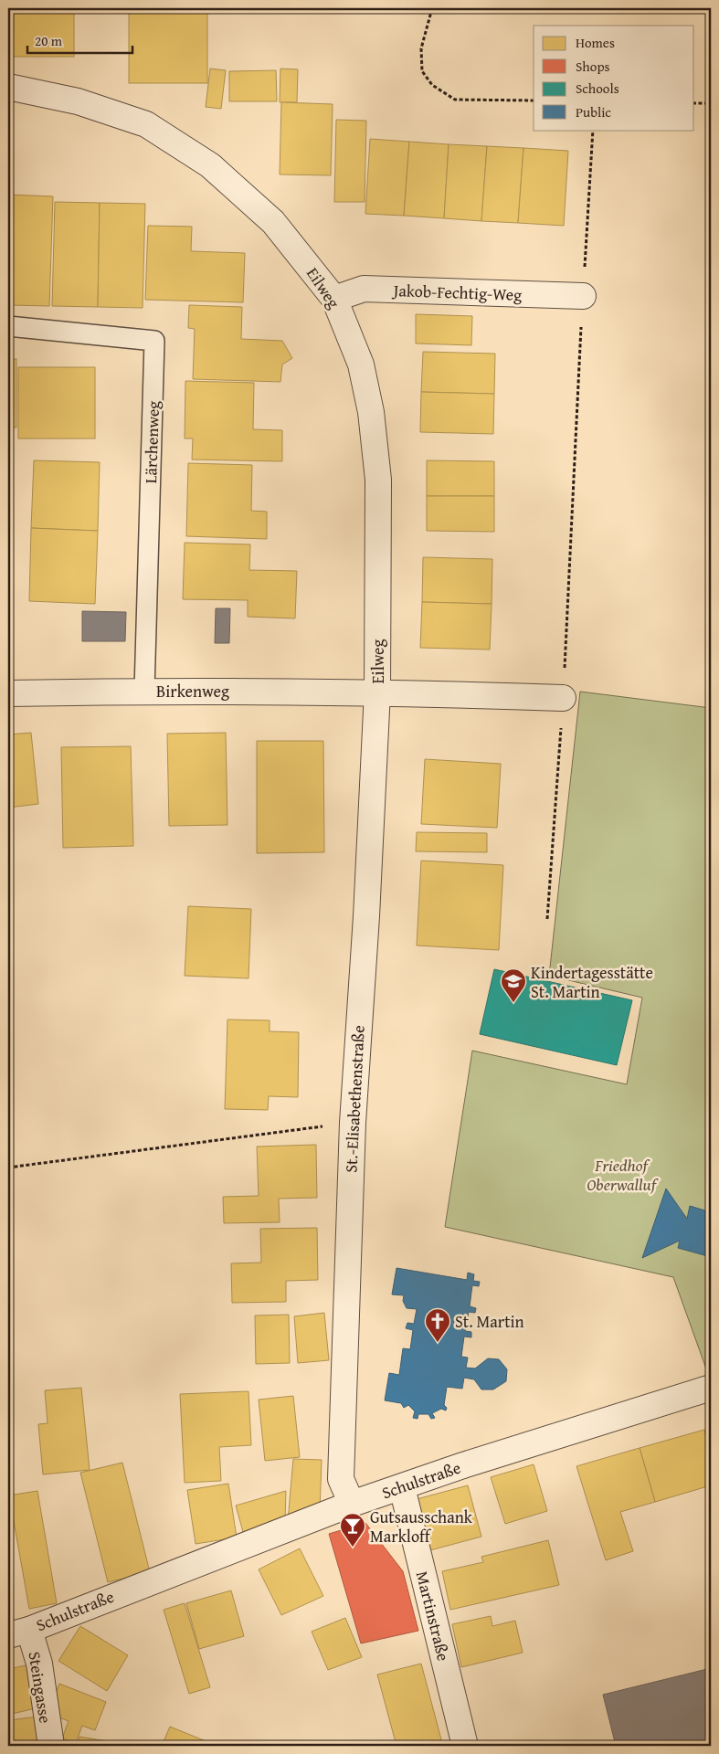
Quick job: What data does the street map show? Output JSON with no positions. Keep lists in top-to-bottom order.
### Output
{
  "streets": {
    "street": [
      "Eilweg",
      "Jakob-Fechtig-Weg",
      "Birkenweg",
      "St.-Elisabethenstraße",
      "Schulstraße",
      "Martinstraße",
      "Steingasse"
    ],
    "lane": ["Lärchenweg"]
  },
  "crossings": [
    ["Eilweg", "Jakob-Fechtig-Weg"],
    ["Eilweg", "Birkenweg"],
    ["Eilweg", "St.-Elisabethenstraße"],
    ["Lärchenweg", "Birkenweg"],
    ["Birkenweg", "St.-Elisabethenstraße"],
    ["St.-Elisabethenstraße", "Schulstraße"],
    ["Schulstraße", "Martinstraße"],
    ["Schulstraße", "Steingasse"]
  ],
  "parks": ["Friedhof Oberwalluf"],
  "places": {
    "school or university": ["Kindertagesstätte St. Martin"],
    "church": ["St. Martin"],
    "bar": ["Gutsausschank Markloff"]
  },
  "legend": [
    "Homes",
    "Shops",
    "Schools",
    "Public"
  ],
  "scale_bar": "20 m"
}
